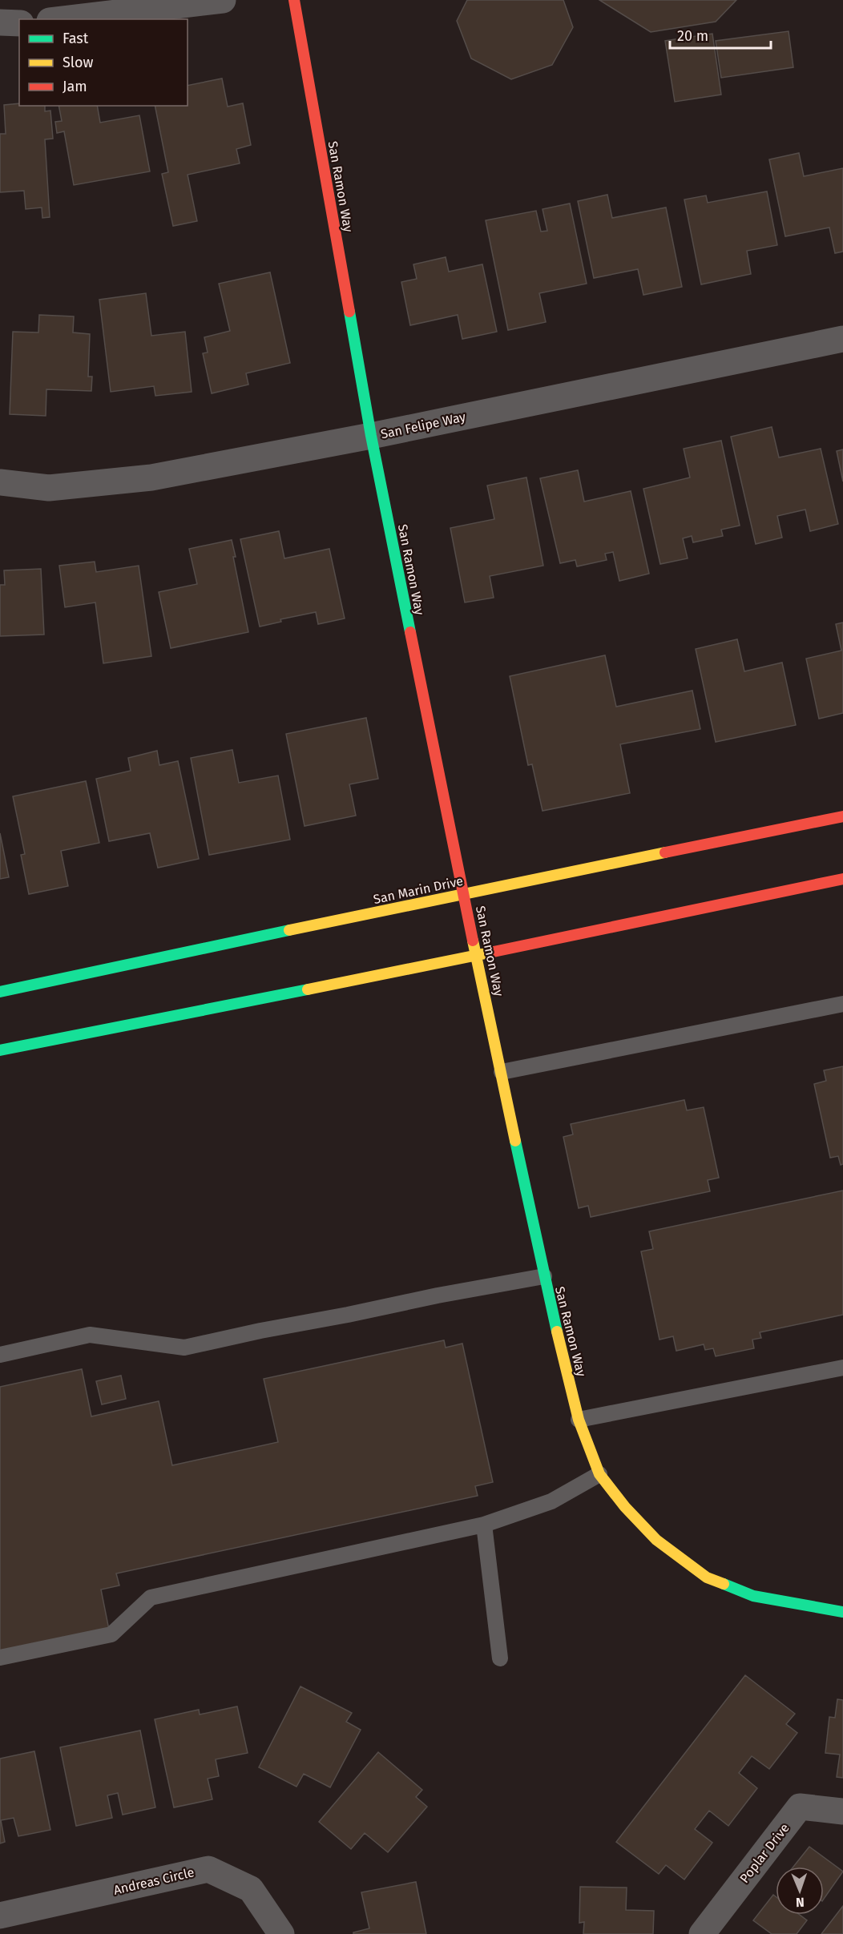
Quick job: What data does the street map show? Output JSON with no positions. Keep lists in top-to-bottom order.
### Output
{
  "streets": {
    "street": [
      "San Ramon Way",
      "San Felipe Way",
      "San Marin Drive",
      "Poplar Drive",
      "Andreas Circle"
    ]
  },
  "crossings": [
    ["San Ramon Way", "San Felipe Way"],
    ["San Ramon Way", "San Marin Drive"]
  ],
  "legend": ["Fast", "Slow", "Jam"],
  "scale_bar": "20 m",
  "north": "bottom"
}
